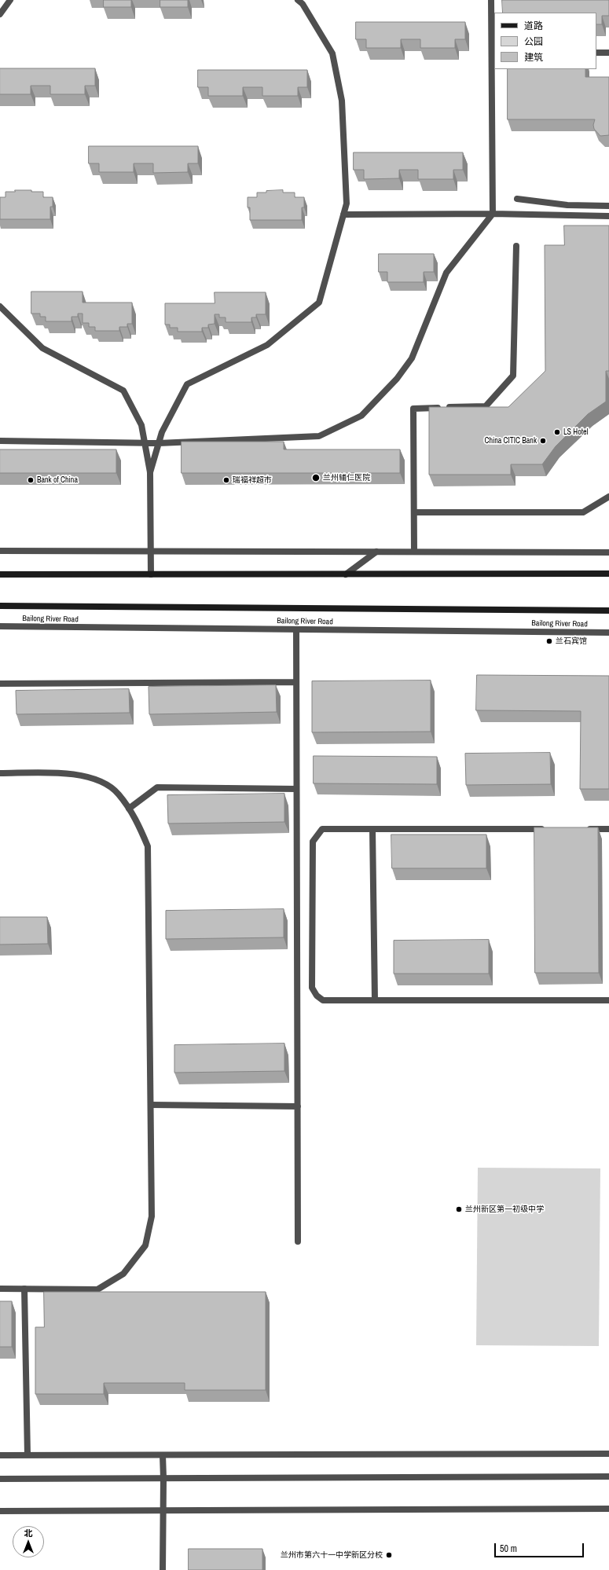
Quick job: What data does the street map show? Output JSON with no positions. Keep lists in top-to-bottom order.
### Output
{
  "streets": {
    "main road": ["Bailong River Road"]
  },
  "places": [
    "LS Hotel",
    "China CITIC Bank",
    "兰州辅仁医院",
    "Bank of China",
    "瑞福祥超市",
    "兰石宾馆",
    "兰州新区第一初级中学",
    "兰州市第六十一中学新区分校"
  ],
  "legend": ["道路", "公园", "建筑"],
  "scale_bar": "50 m",
  "north": "top"
}
